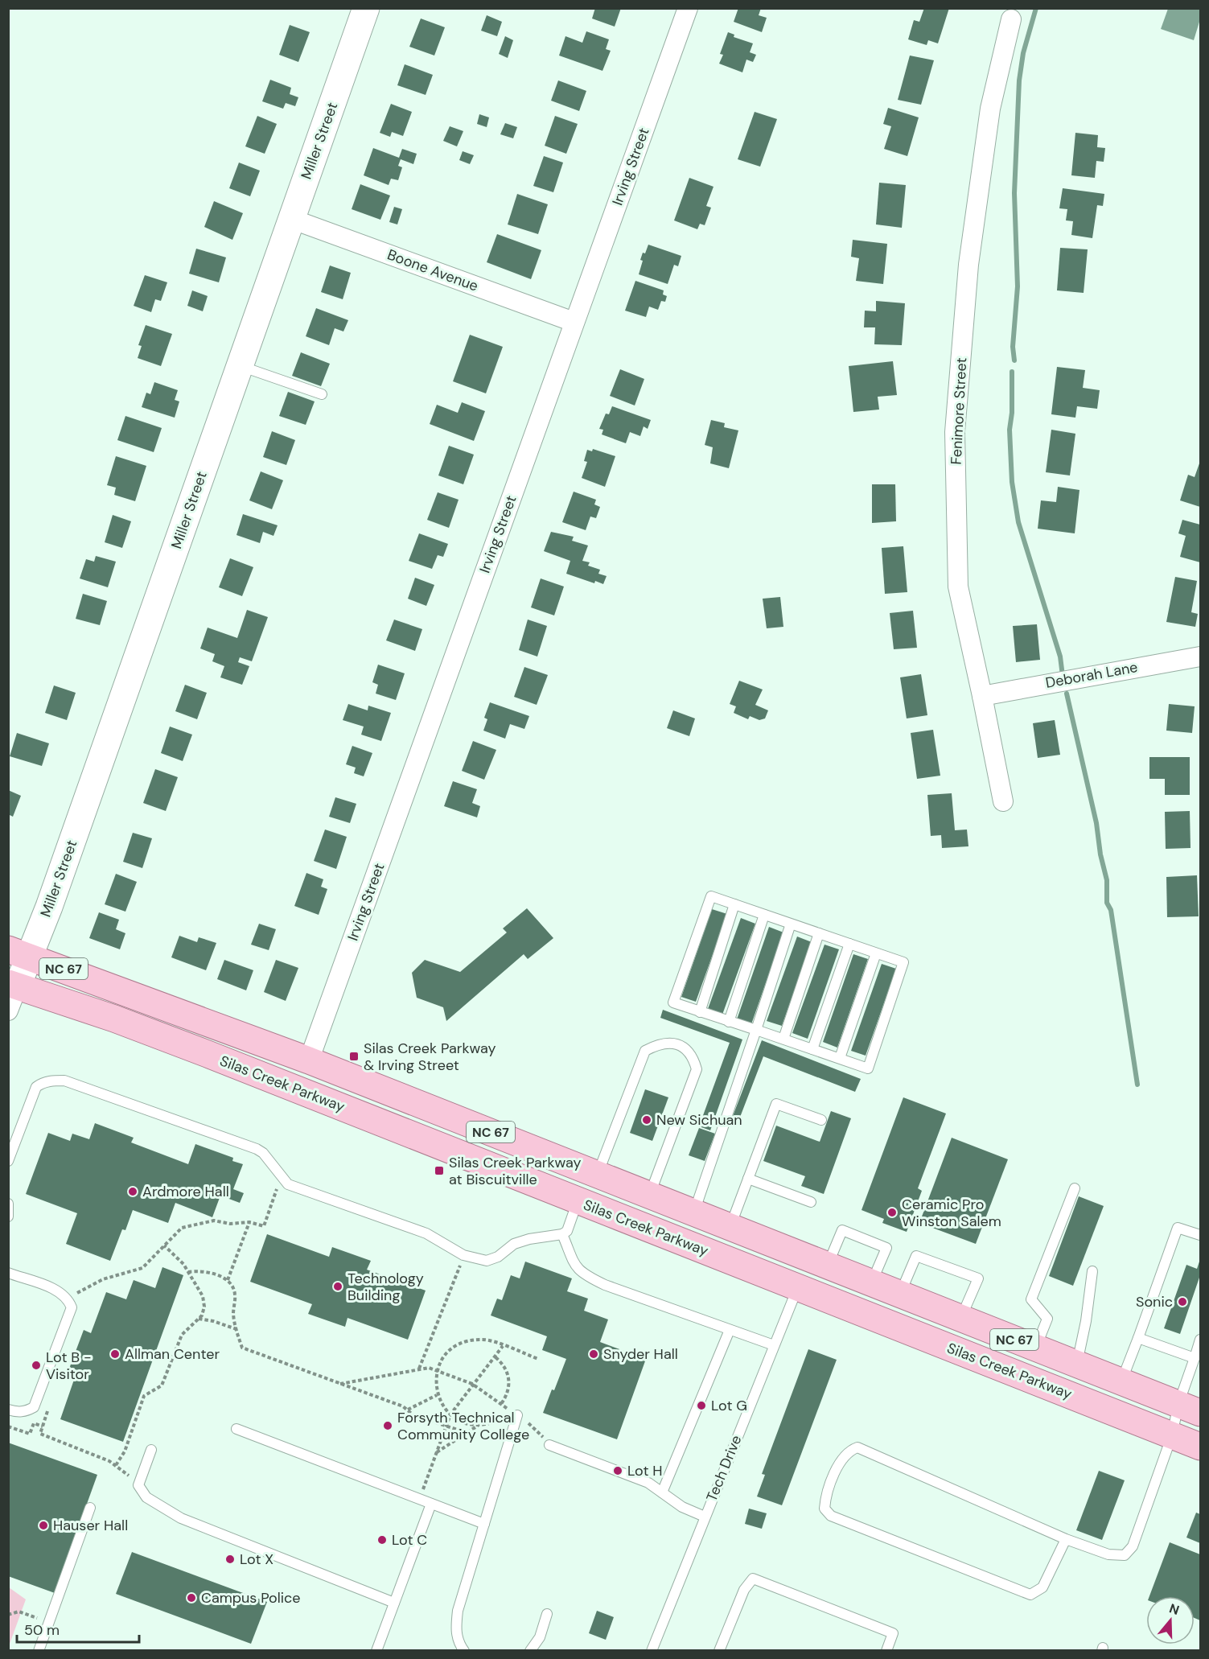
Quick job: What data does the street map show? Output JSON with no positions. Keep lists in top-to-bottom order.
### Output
{
  "streets": {
    "main road": ["Miller Street", "NC 67", "Silas Creek Parkway"],
    "street": [
      "Irving Street",
      "Boone Avenue",
      "Fenimore Street",
      "Deborah Lane"
    ],
    "lane": ["Tech Drive"]
  },
  "crossings": [
    ["Miller Street", "Boone Avenue"],
    ["Miller Street", "NC 67"],
    ["Miller Street", "Silas Creek Parkway"],
    ["Irving Street", "Boone Avenue"],
    ["Irving Street", "NC 67"],
    ["Fenimore Street", "Deborah Lane"],
    ["Silas Creek Parkway", "Tech Drive"]
  ],
  "places": {
    "transit": ["Silas Creek Parkway & Irving Street", "Silas Creek Parkway at Biscuitville"],
    "other": [
      "New Sichuan",
      "Ardmore Hall",
      "Ceramic Pro Winston Salem",
      "Technology Building",
      "Sonic",
      "Allman Center",
      "Snyder Hall",
      "Lot B - Visitor",
      "Lot G",
      "Forsyth Technical Community College",
      "Lot H",
      "Hauser Hall",
      "Lot C",
      "Lot X",
      "Campus Police"
    ]
  },
  "scale_bar": "50 m",
  "north": "top"
}
